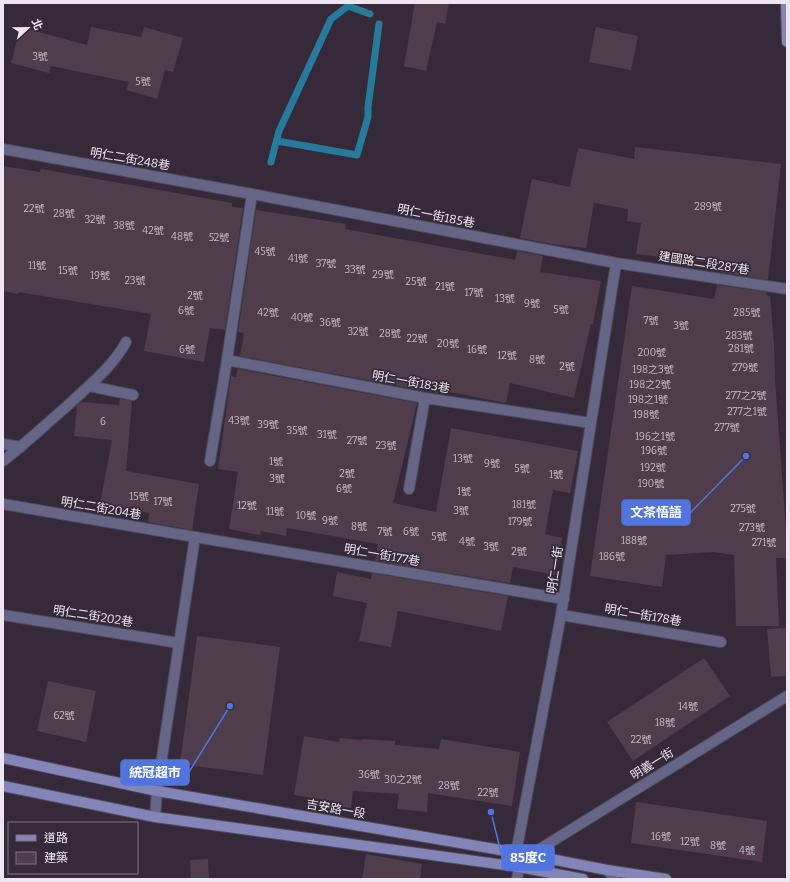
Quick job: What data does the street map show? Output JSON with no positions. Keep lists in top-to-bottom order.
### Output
{
  "streets": {
    "street": [
      "明仁二街248巷",
      "明仁一街185巷",
      "建國路二段287巷",
      "明仁一街183巷",
      "明仁二街204巷",
      "明仁一街177巷",
      "明仁一街",
      "明仁一街178巷",
      "明仁二街202巷",
      "明義一街",
      "吉安路一段"
    ]
  },
  "crossings": [
    ["明仁二街248巷", "明仁一街185巷"],
    ["明仁一街185巷", "建國路二段287巷"],
    ["明仁一街185巷", "明仁一街"],
    ["建國路二段287巷", "明仁一街"],
    ["明仁一街183巷", "明仁一街"],
    ["明仁二街204巷", "明仁一街177巷"],
    ["明仁一街177巷", "明仁一街"],
    ["明仁一街", "明仁一街178巷"],
    ["明仁一街", "吉安路一段"],
    ["明義一街", "吉安路一段"]
  ],
  "places": ["文茶悟語", "統冠超市", "85度C"],
  "house_numbers": [
    "3號",
    "5號",
    "289號",
    "22號",
    "28號",
    "32號",
    "38號",
    "42號",
    "48號",
    "52號",
    "45號",
    "41號",
    "37號",
    "11號",
    "33號",
    "15號",
    "29號",
    "19號",
    "23號",
    "25號",
    "21號",
    "17號",
    "2號",
    "13號",
    "9號",
    "5號",
    "6號",
    "42號",
    "285號",
    "40號",
    "7號",
    "36號",
    "3號",
    "32號",
    "28號",
    "283號",
    "22號",
    "20號",
    "281號",
    "6號",
    "16號",
    "200號",
    "12號",
    "8號",
    "2號",
    "279號",
    "198之3號",
    "198之2號",
    "277之2號",
    "198之1號",
    "277之1號",
    "198號",
    "43號",
    "6",
    "39號",
    "277號",
    "35號",
    "31號",
    "196之1號",
    "27號",
    "23號",
    "196號",
    "13號",
    "1號",
    "9號",
    "192號",
    "5號",
    "2號",
    "1號",
    "3號",
    "190號",
    "6號",
    "1號",
    "15號",
    "17號",
    "181號",
    "12號",
    "275號",
    "3號",
    "11號",
    "10號",
    "9號",
    "179號",
    "8號",
    "273號",
    "7號",
    "6號",
    "5號",
    "188號",
    "4號",
    "271號",
    "3號",
    "2號",
    "186號",
    "14號",
    "62號",
    "18號",
    "22號",
    "36號",
    "30之2號",
    "28號",
    "22號",
    "16號",
    "12號",
    "8號",
    "4號"
  ],
  "legend": ["道路", "建築"],
  "north": "right"
}
